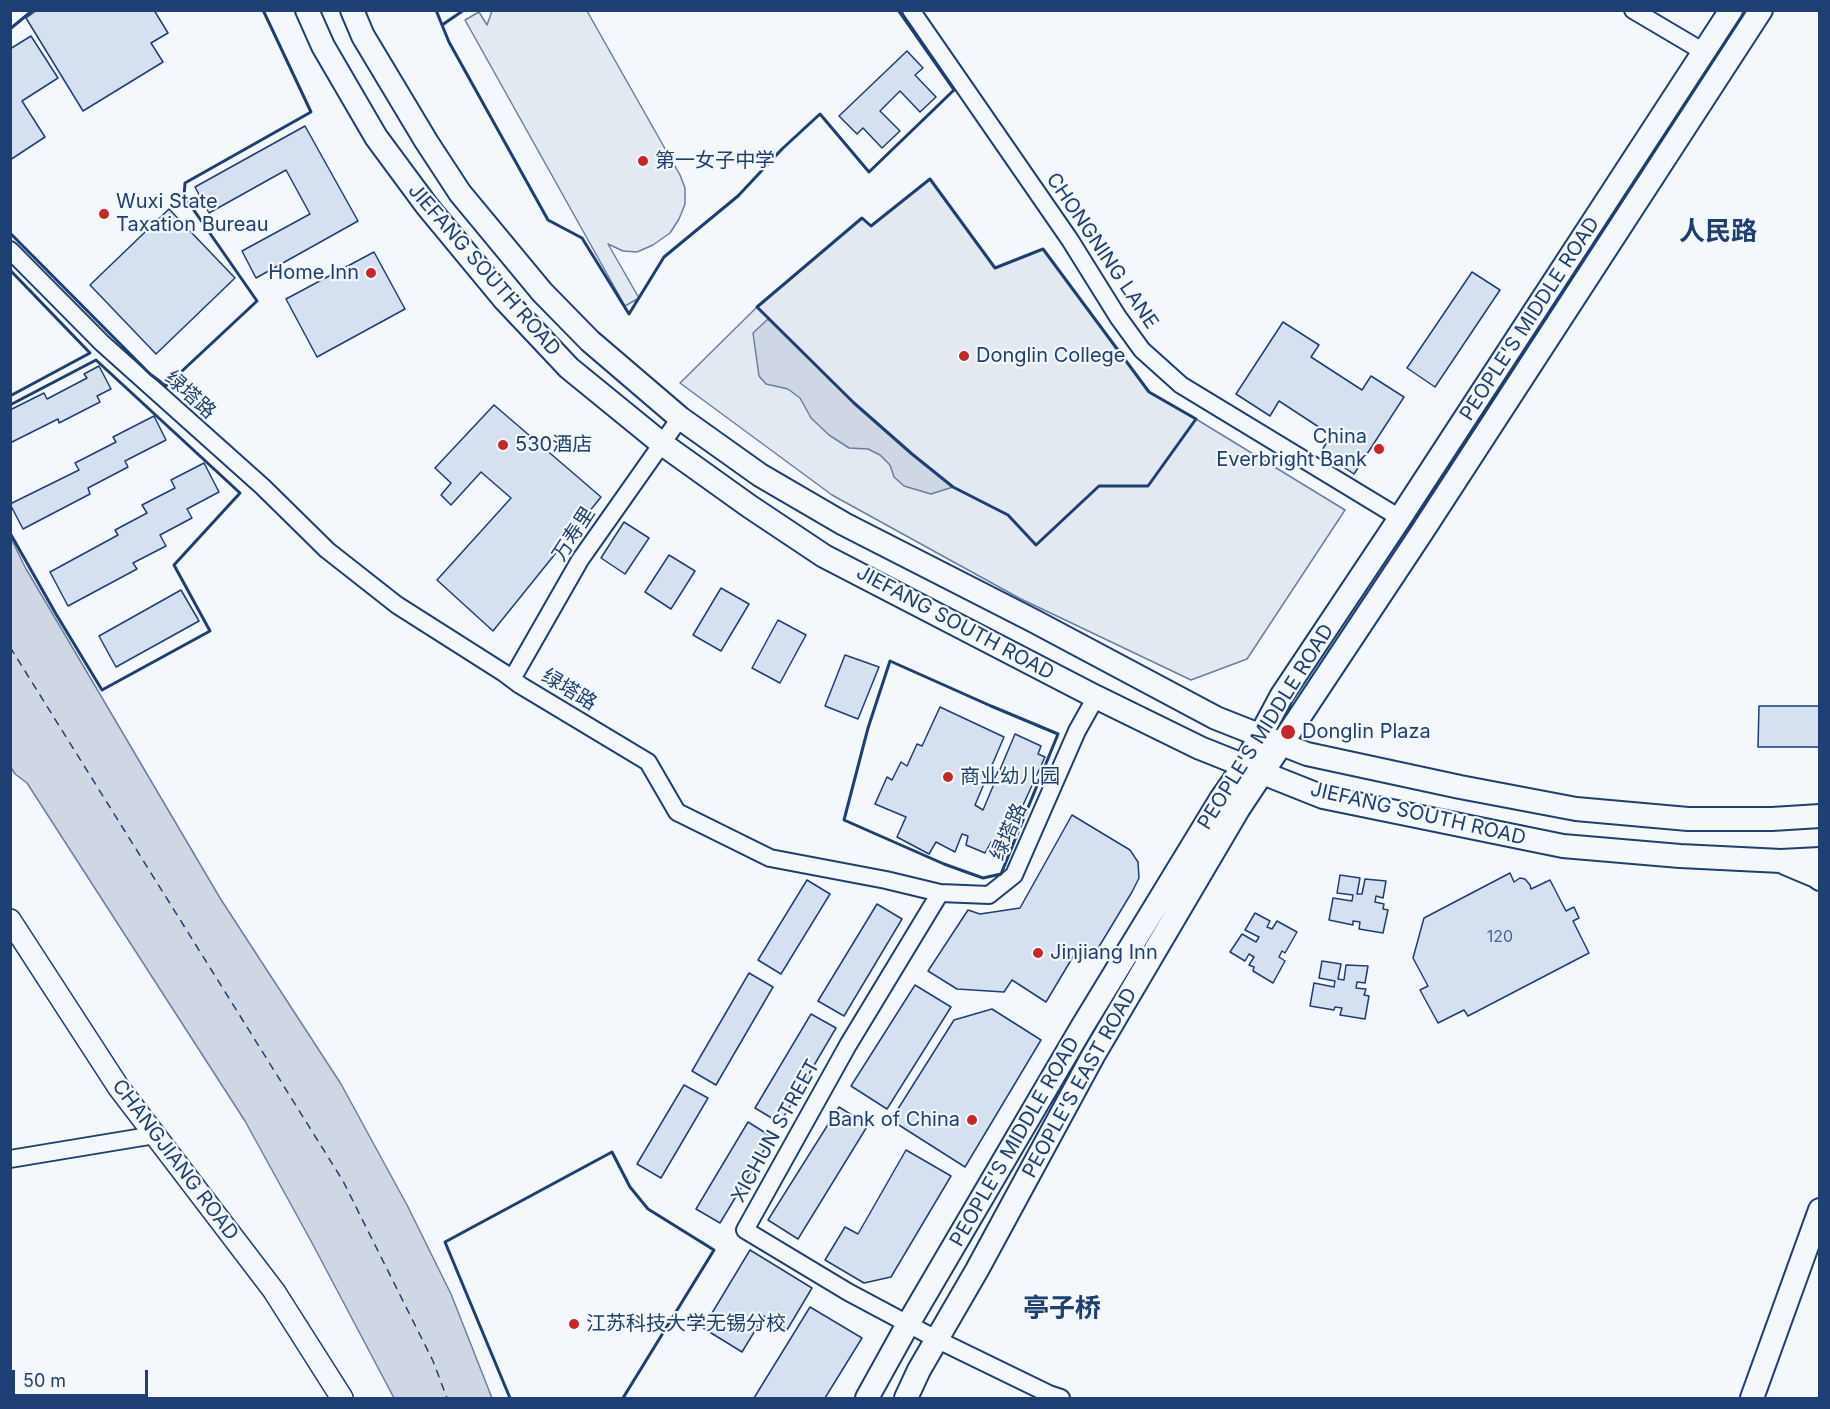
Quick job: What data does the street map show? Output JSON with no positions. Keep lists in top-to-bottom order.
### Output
{
  "streets": {
    "main road": ["JIEFANG SOUTH ROAD", "PEOPLE'S MIDDLE ROAD", "PEOPLE'S EAST ROAD"],
    "street": [
      "CHONGNING LANE",
      "绿塔路",
      "万寿里",
      "XICHUN STREET",
      "CHANGJIANG ROAD"
    ]
  },
  "crossings": [
    ["CHONGNING LANE", "PEOPLE'S MIDDLE ROAD"],
    ["JIEFANG SOUTH ROAD", "PEOPLE'S MIDDLE ROAD"],
    ["JIEFANG SOUTH ROAD", "绿塔路"],
    ["JIEFANG SOUTH ROAD", "万寿里"],
    ["JIEFANG SOUTH ROAD", "PEOPLE'S EAST ROAD"],
    ["PEOPLE'S MIDDLE ROAD", "PEOPLE'S EAST ROAD"],
    ["PEOPLE'S MIDDLE ROAD", "XICHUN STREET"],
    ["绿塔路", "万寿里"],
    ["绿塔路", "XICHUN STREET"],
    ["PEOPLE'S EAST ROAD", "XICHUN STREET"]
  ],
  "districts": ["人民路", "亭子桥"],
  "places": [
    "第一女子中学",
    "Wuxi State Taxation Bureau",
    "Home Inn",
    "Donglin College",
    "530酒店",
    "China Everbright Bank",
    "Donglin Plaza",
    "商业幼儿园",
    "Jinjiang Inn",
    "Bank of China",
    "江苏科技大学无锡分校"
  ],
  "house_numbers": ["120"],
  "scale_bar": "50 m"
}
